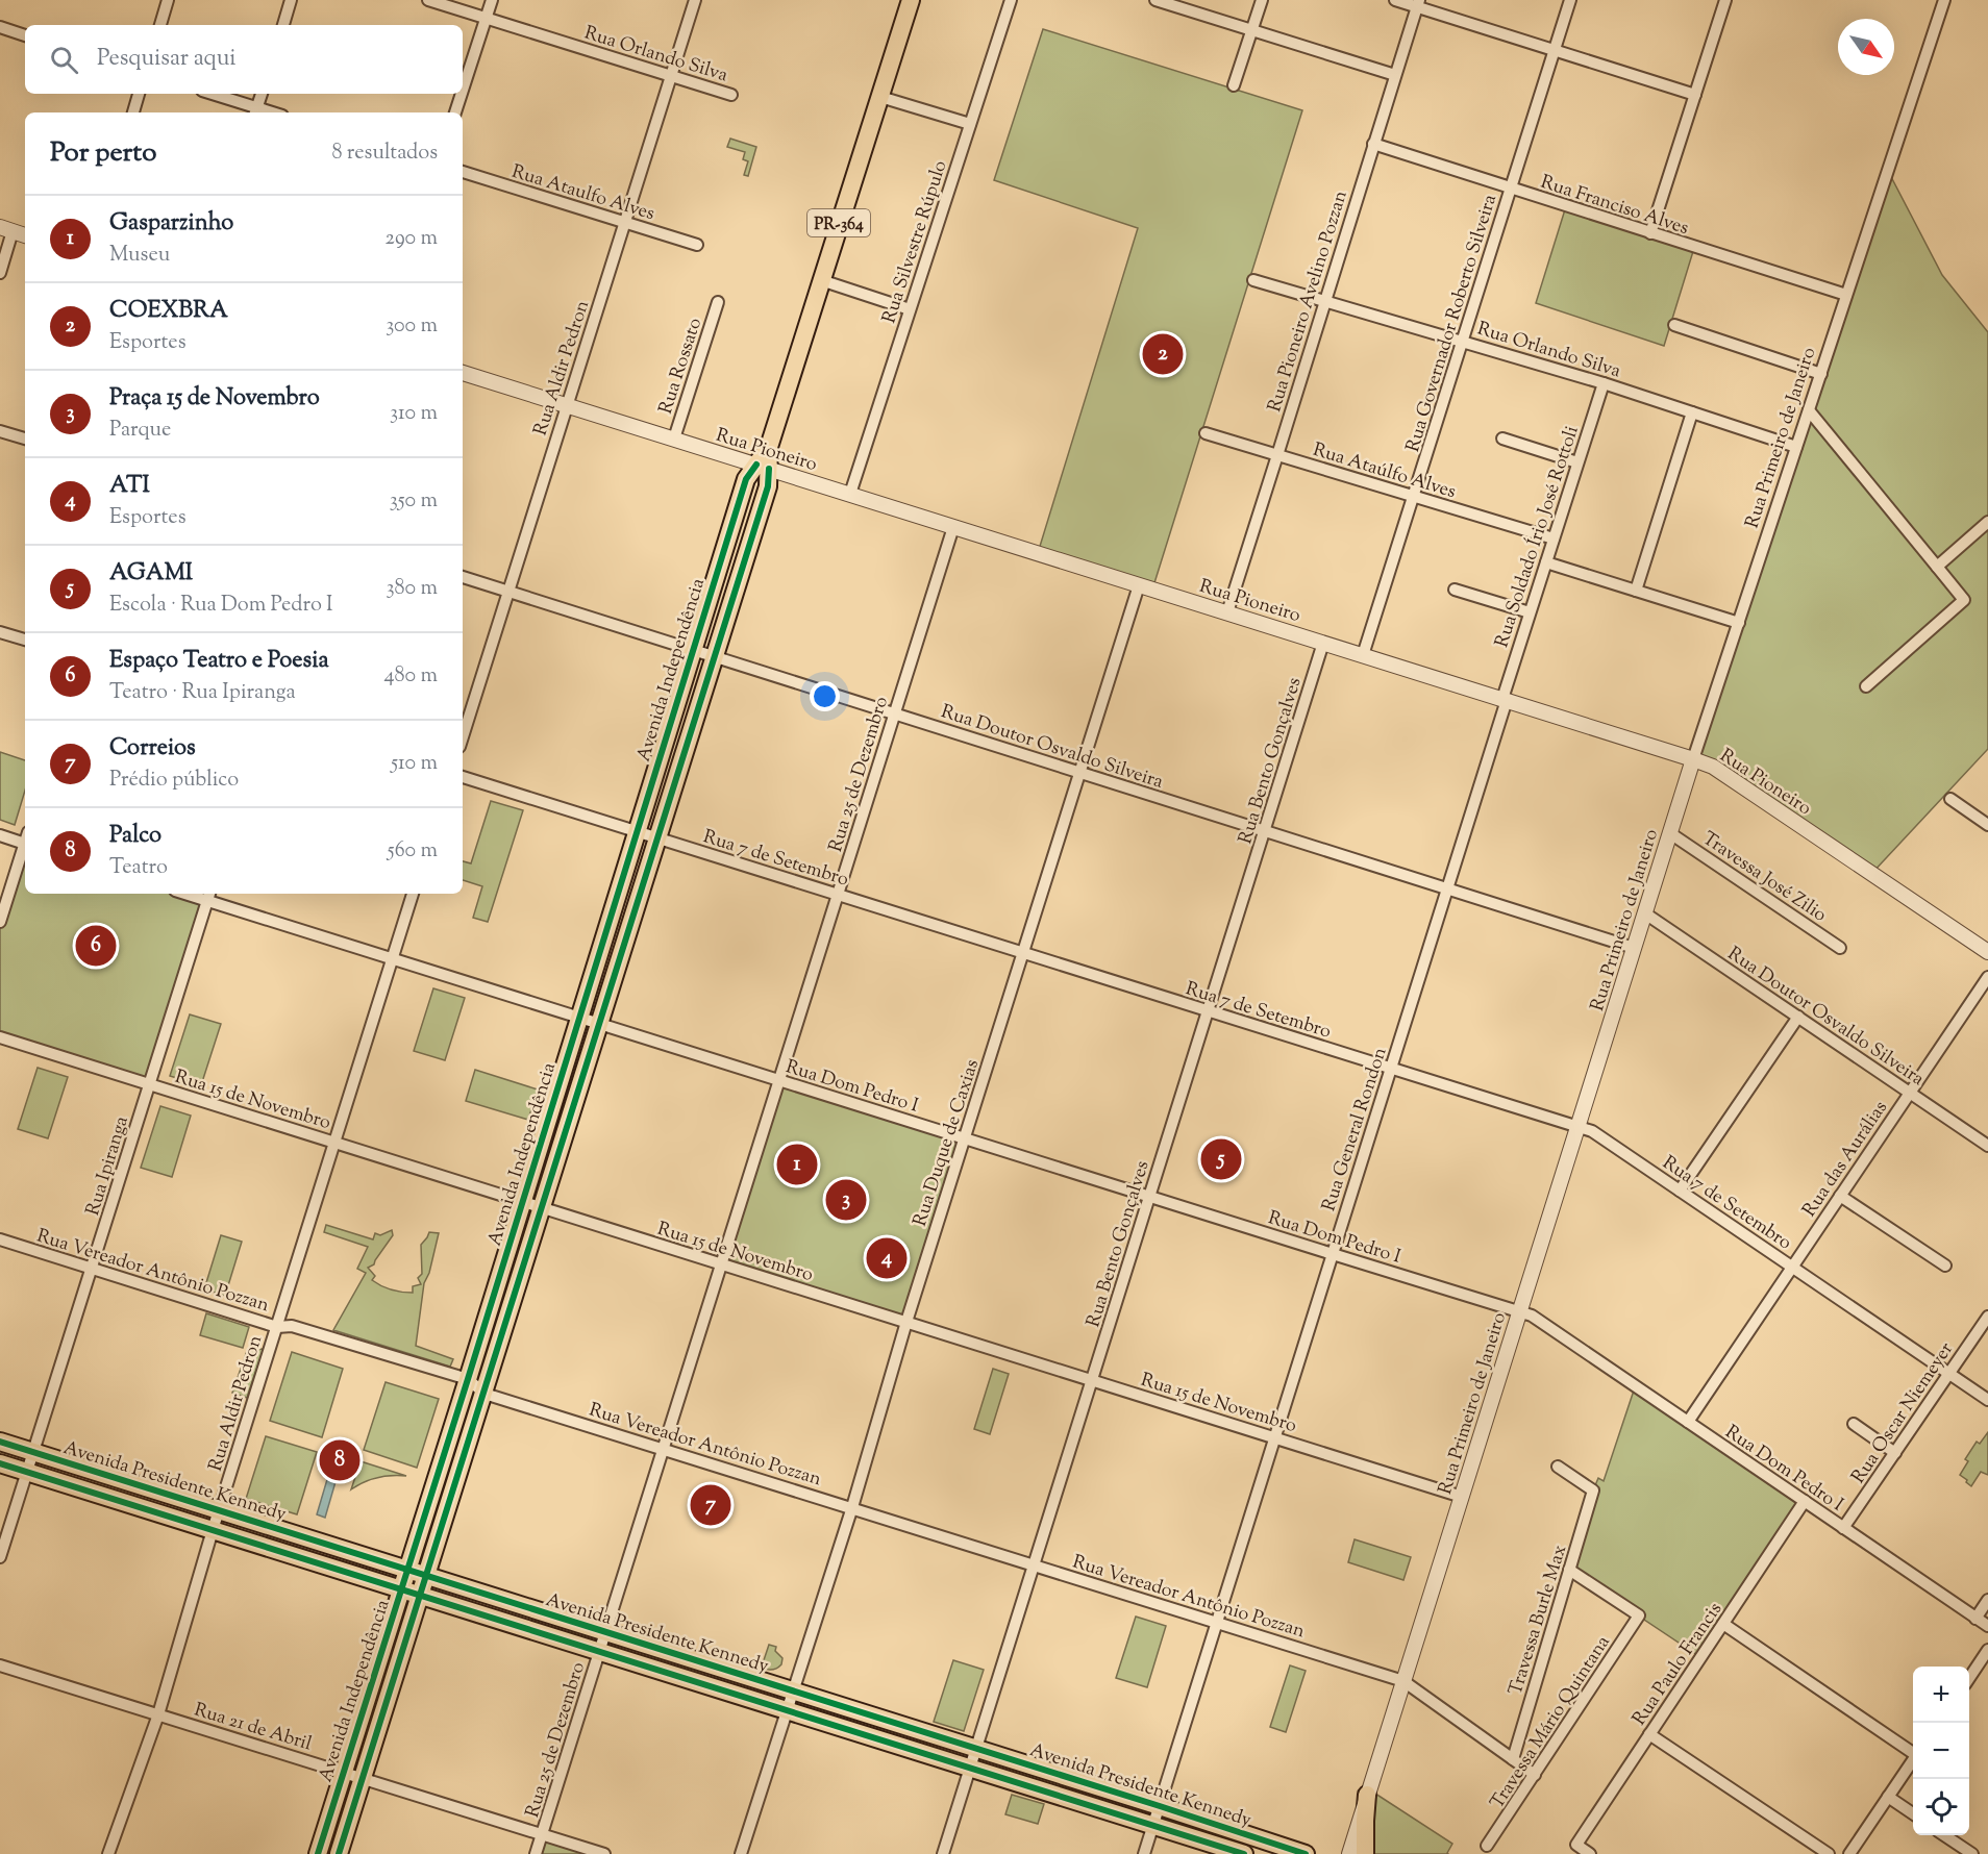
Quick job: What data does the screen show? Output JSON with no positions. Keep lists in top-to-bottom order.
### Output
{
  "streets": {
    "main road": ["PR-364", "Avenida Independência", "Avenida Presidente Kennedy"],
    "street": [
      "Rua Orlando Silva",
      "Rua Ataulfo Alves",
      "Rua Franciso Alves",
      "Rua Silvestre Rúpulo",
      "Rua Pioneiro Avelino Pozzan",
      "Rua Governador Roberto Silveira",
      "Rua Rossato",
      "Rua Aldir Pedron",
      "Rua Primeiro de Janeiro",
      "Rua Pioneiro",
      "Rua Ataúlfo Alves",
      "Rua Soldado Írio José Rottoli",
      "Rua Doutor Osvaldo Silveira",
      "Rua Bento Gonçalves",
      "Rua 25 de Dezembro",
      "Rua 7 de Setembro",
      "Travessa José Zilio",
      "Rua Dom Pedro I",
      "Rua 15 de Novembro",
      "Rua General Rondon",
      "Rua Duque de Caxias",
      "Rua das Aurálias",
      "Rua Ipiranga",
      "Rua Vereador Antônio Pozzan",
      "Rua Oscar Niemeyer",
      "Travessa Burle Max",
      "Rua Paulo Francis",
      "Travessa Mário Quintana",
      "Rua 21 de Abril"
    ]
  },
  "crossings": [
    ["Rua Orlando Silva", "Rua Pioneiro Avelino Pozzan"],
    ["Rua Orlando Silva", "Rua Governador Roberto Silveira"],
    ["Rua Orlando Silva", "Rua Aldir Pedron"],
    ["Rua Orlando Silva", "Rua Primeiro de Janeiro"],
    ["Rua Orlando Silva", "Rua Soldado Írio José Rottoli"],
    ["Rua Ataulfo Alves", "Rua Aldir Pedron"],
    ["Rua Franciso Alves", "Rua Pioneiro Avelino Pozzan"],
    ["Rua Franciso Alves", "Rua Governador Roberto Silveira"],
    ["Rua Franciso Alves", "Rua Primeiro de Janeiro"],
    ["PR-364", "Rua Pioneiro"],
    ["PR-364", "Avenida Independência"],
    ["Rua Silvestre Rúpulo", "Rua Pioneiro"],
    ["Rua Pioneiro Avelino Pozzan", "Rua Pioneiro"],
    ["Rua Pioneiro Avelino Pozzan", "Rua Ataúlfo Alves"],
    ["Rua Governador Roberto Silveira", "Rua Pioneiro"],
    ["Rua Governador Roberto Silveira", "Rua Ataúlfo Alves"],
    ["Rua Rossato", "Rua Pioneiro"],
    ["Rua Aldir Pedron", "Rua Pioneiro"],
    ["Rua Aldir Pedron", "Rua Doutor Osvaldo Silveira"],
    ["Rua Aldir Pedron", "Rua Dom Pedro I"],
    ["Rua Aldir Pedron", "Rua 15 de Novembro"],
    ["Rua Aldir Pedron", "Rua Vereador Antônio Pozzan"],
    ["Rua Aldir Pedron", "Avenida Presidente Kennedy"],
    ["Rua Aldir Pedron", "Rua 21 de Abril"],
    ["Rua Primeiro de Janeiro", "Rua Pioneiro"],
    ["Rua Primeiro de Janeiro", "Rua Doutor Osvaldo Silveira"],
    ["Rua Primeiro de Janeiro", "Rua 7 de Setembro"],
    ["Rua Primeiro de Janeiro", "Travessa José Zilio"],
    ["Rua Primeiro de Janeiro", "Rua Dom Pedro I"],
    ["Rua Primeiro de Janeiro", "Rua 15 de Novembro"],
    ["Rua Primeiro de Janeiro", "Rua Vereador Antônio Pozzan"],
    ["Rua Pioneiro", "Rua Soldado Írio José Rottoli"],
    ["Rua Pioneiro", "Avenida Independência"],
    ["Rua Pioneiro", "Rua Bento Gonçalves"],
    ["Rua Pioneiro", "Rua 25 de Dezembro"],
    ["Rua Pioneiro", "Rua General Rondon"],
    ["Rua Pioneiro", "Rua Duque de Caxias"],
    ["Rua Ataúlfo Alves", "Rua Soldado Írio José Rottoli"],
    ["Rua Soldado Írio José Rottoli", "Rua General Rondon"],
    ["Avenida Independência", "Rua Doutor Osvaldo Silveira"],
    ["Avenida Independência", "Rua 7 de Setembro"],
    ["Avenida Independência", "Rua Dom Pedro I"],
    ["Avenida Independência", "Rua 15 de Novembro"],
    ["Avenida Independência", "Rua Vereador Antônio Pozzan"],
    ["Avenida Independência", "Avenida Presidente Kennedy"],
    ["Avenida Independência", "Rua 21 de Abril"],
    ["Rua Doutor Osvaldo Silveira", "Rua Bento Gonçalves"],
    ["Rua Doutor Osvaldo Silveira", "Rua 25 de Dezembro"],
    ["Rua Doutor Osvaldo Silveira", "Rua General Rondon"],
    ["Rua Doutor Osvaldo Silveira", "Rua Duque de Caxias"],
    ["Rua Doutor Osvaldo Silveira", "Rua das Aurálias"],
    ["Rua Bento Gonçalves", "Rua 7 de Setembro"],
    ["Rua Bento Gonçalves", "Rua Dom Pedro I"],
    ["Rua Bento Gonçalves", "Rua 15 de Novembro"],
    ["Rua Bento Gonçalves", "Rua Vereador Antônio Pozzan"],
    ["Rua Bento Gonçalves", "Avenida Presidente Kennedy"],
    ["Rua 25 de Dezembro", "Rua 7 de Setembro"],
    ["Rua 25 de Dezembro", "Rua Dom Pedro I"],
    ["Rua 25 de Dezembro", "Rua 15 de Novembro"],
    ["Rua 25 de Dezembro", "Rua Vereador Antônio Pozzan"],
    ["Rua 25 de Dezembro", "Avenida Presidente Kennedy"],
    ["Rua 25 de Dezembro", "Rua 21 de Abril"],
    ["Rua 7 de Setembro", "Rua General Rondon"],
    ["Rua 7 de Setembro", "Rua Duque de Caxias"],
    ["Rua 7 de Setembro", "Rua das Aurálias"],
    ["Rua 7 de Setembro", "Rua Oscar Niemeyer"],
    ["Rua Dom Pedro I", "Rua General Rondon"],
    ["Rua Dom Pedro I", "Rua Duque de Caxias"],
    ["Rua Dom Pedro I", "Rua das Aurálias"],
    ["Rua Dom Pedro I", "Rua Ipiranga"],
    ["Rua Dom Pedro I", "Rua Oscar Niemeyer"],
    ["Rua Dom Pedro I", "Rua Paulo Francis"],
    ["Rua 15 de Novembro", "Rua General Rondon"],
    ["Rua 15 de Novembro", "Rua Duque de Caxias"],
    ["Rua 15 de Novembro", "Rua Ipiranga"],
    ["Rua General Rondon", "Rua Vereador Antônio Pozzan"],
    ["Rua General Rondon", "Avenida Presidente Kennedy"],
    ["Rua Duque de Caxias", "Rua Vereador Antônio Pozzan"],
    ["Rua Duque de Caxias", "Avenida Presidente Kennedy"],
    ["Rua Ipiranga", "Rua Vereador Antônio Pozzan"],
    ["Rua Ipiranga", "Avenida Presidente Kennedy"],
    ["Rua Vereador Antônio Pozzan", "Travessa Burle Max"],
    ["Rua Vereador Antônio Pozzan", "Travessa Mário Quintana"],
    ["Travessa Burle Max", "Travessa Mário Quintana"]
  ],
  "north": "bottom right",
  "page": {
    "search": "Pesquisar aqui",
    "heading": ["Por perto", "8 resultados"],
    "list": [
      {
        "mark": "1",
        "name": "Gasparzinho",
        "note": "Museu",
        "value": "290 m"
      },
      {
        "mark": "2",
        "name": "COEXBRA",
        "note": "Esportes",
        "value": "300 m"
      },
      {
        "mark": "3",
        "name": "Praça 15 de Novembro",
        "note": "Parque",
        "value": "310 m"
      },
      {
        "mark": "4",
        "name": "ATI",
        "note": "Esportes",
        "value": "350 m"
      },
      {
        "mark": "5",
        "name": "AGAMI",
        "note": "Escola · Rua Dom Pedro I",
        "value": "380 m"
      },
      {
        "mark": "6",
        "name": "Espaço Teatro e Poesia",
        "note": "Teatro · Rua Ipiranga",
        "value": "480 m"
      },
      {
        "mark": "7",
        "name": "Correios",
        "note": "Prédio público",
        "value": "510 m"
      },
      {
        "mark": "8",
        "name": "Palco",
        "note": "Teatro",
        "value": "560 m"
      }
    ],
    "pins": [
      "2",
      "6",
      "5",
      "1",
      "3",
      "4",
      "8",
      "7"
    ],
    "map_buttons": ["+", "−"]
  }
}
